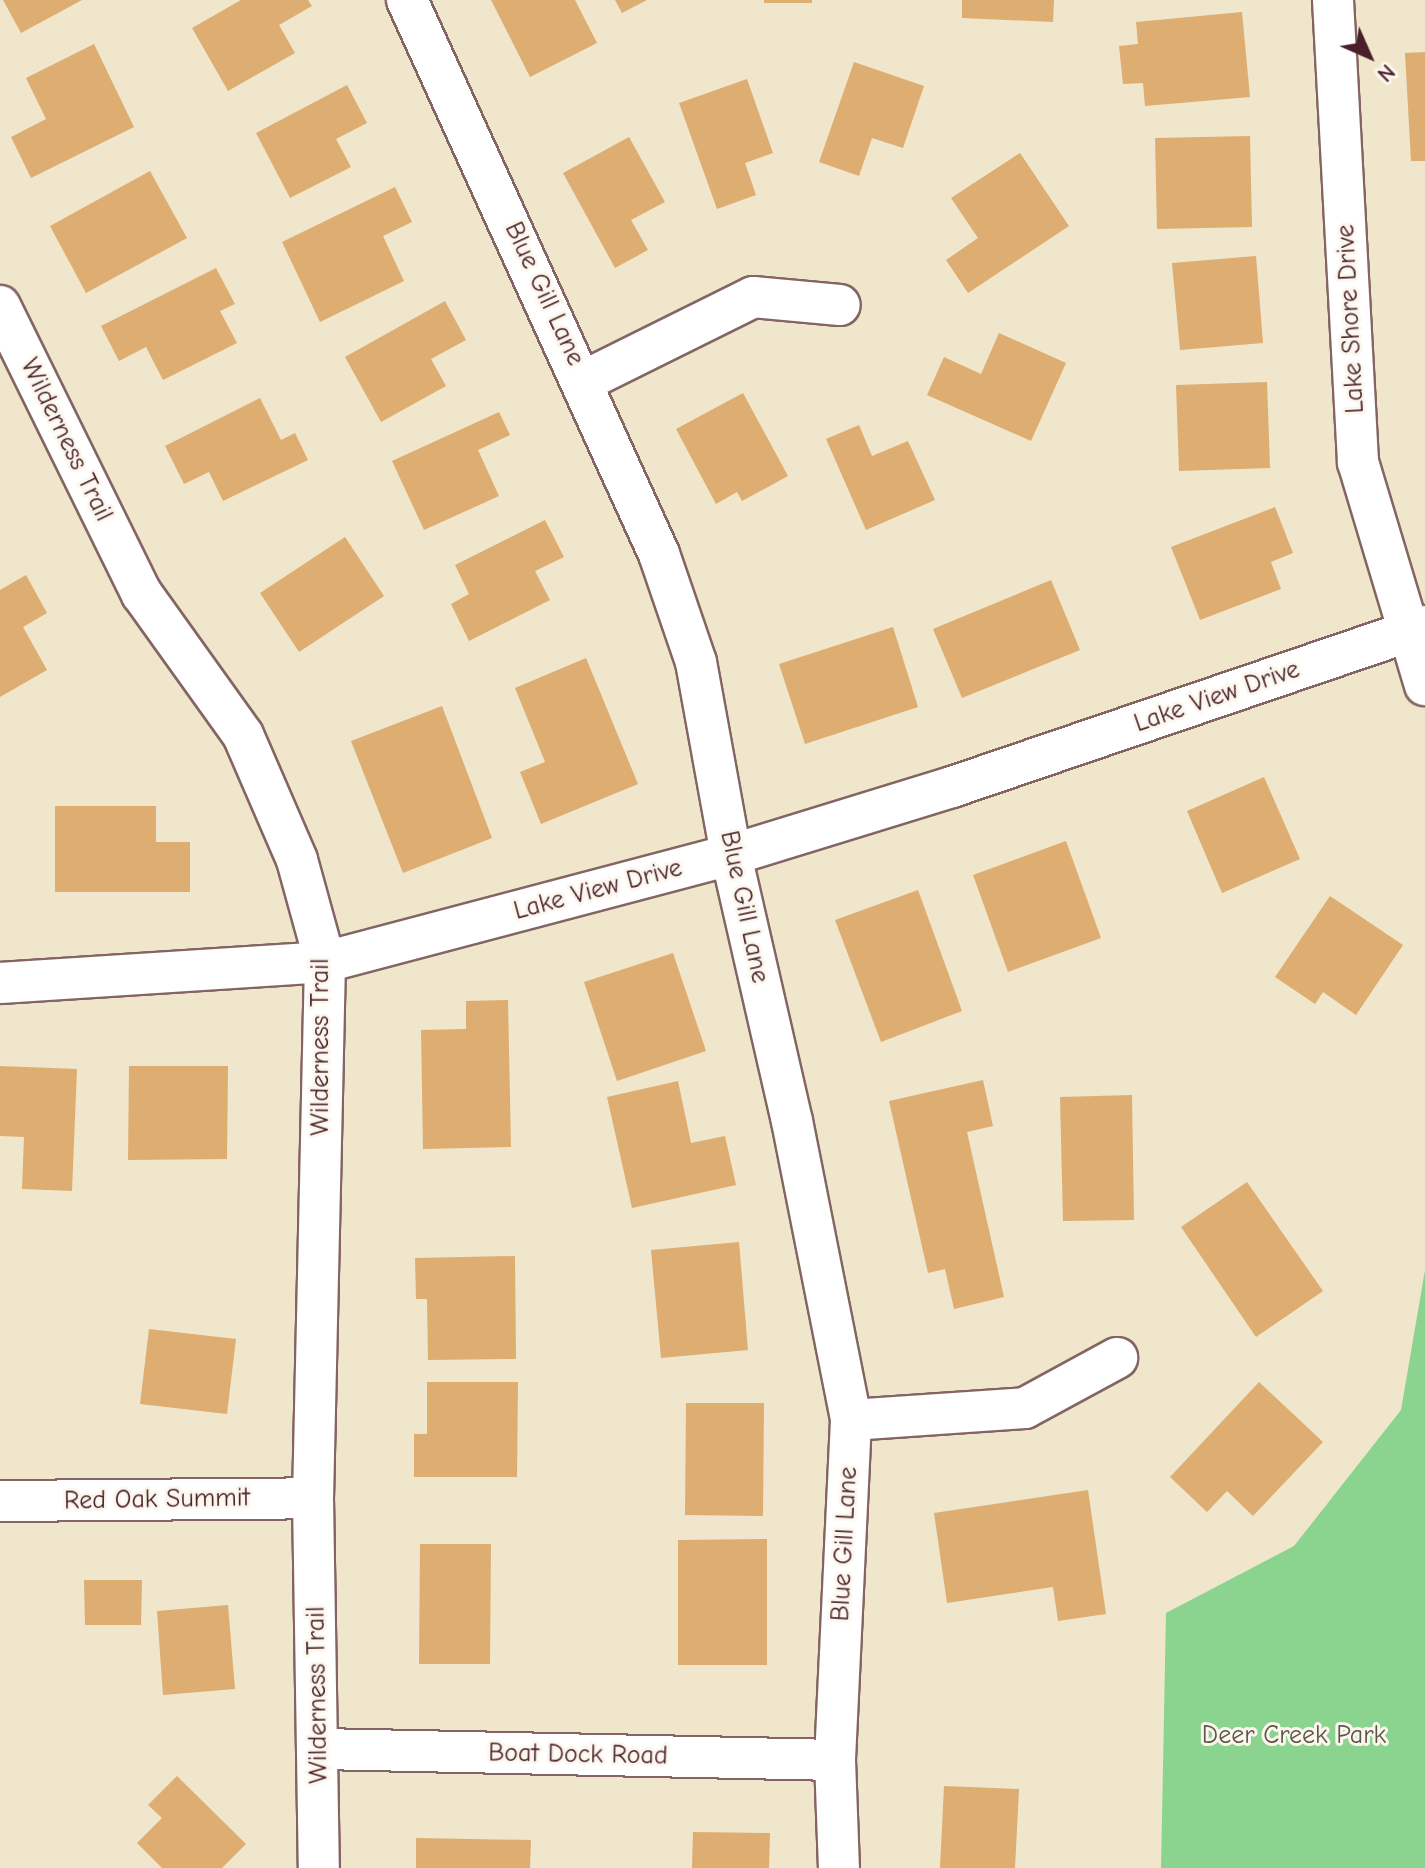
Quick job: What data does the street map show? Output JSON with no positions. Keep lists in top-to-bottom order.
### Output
{
  "streets": {
    "street": [
      "Blue Gill Lane",
      "Lake Shore Drive",
      "Wilderness Trail",
      "Lake View Drive",
      "Red Oak Summit",
      "Boat Dock Road"
    ]
  },
  "crossings": [
    ["Blue Gill Lane", "Lake View Drive"],
    ["Blue Gill Lane", "Boat Dock Road"],
    ["Lake Shore Drive", "Lake View Drive"],
    ["Wilderness Trail", "Lake View Drive"],
    ["Wilderness Trail", "Red Oak Summit"],
    ["Wilderness Trail", "Boat Dock Road"]
  ],
  "parks": ["Deer Creek Park"],
  "north": "bottom right"
}
